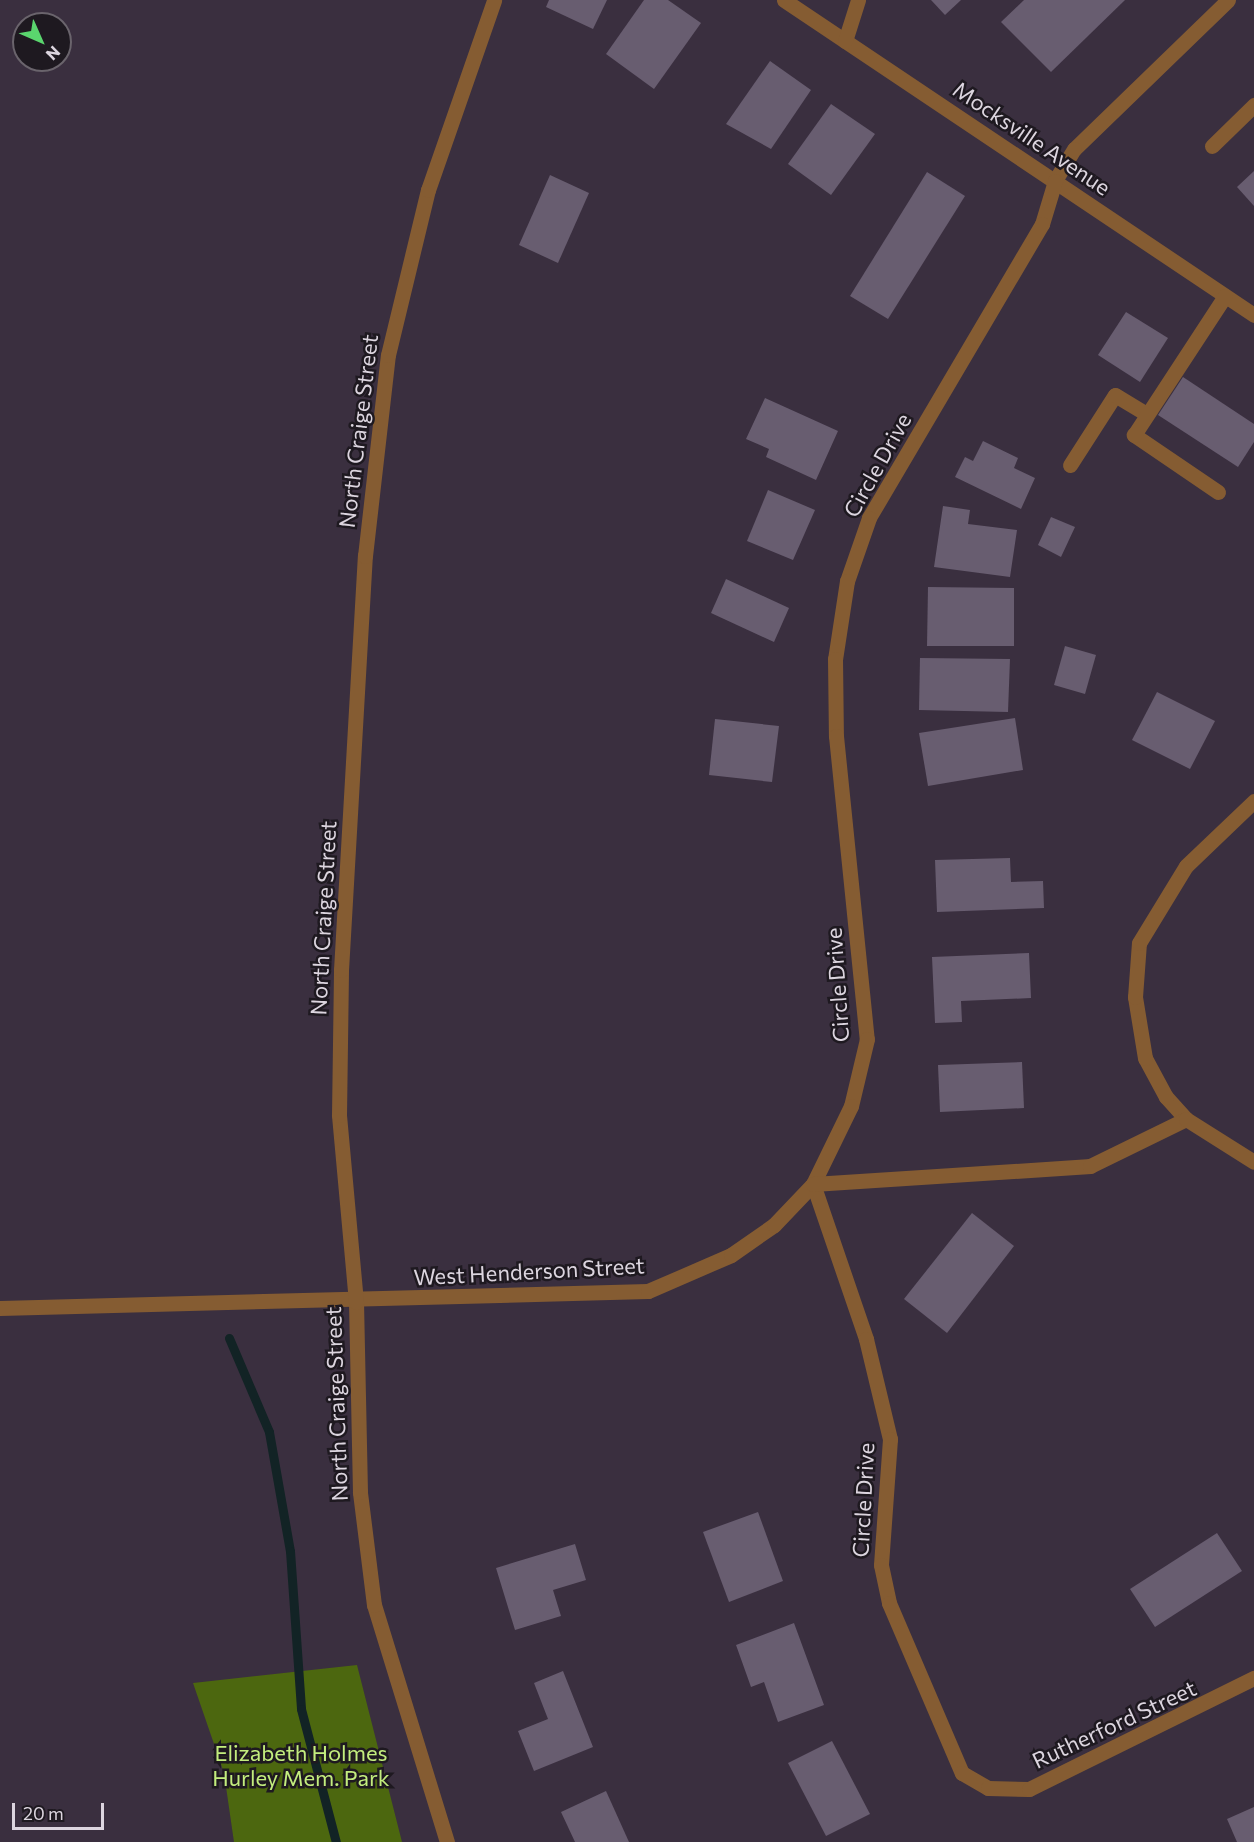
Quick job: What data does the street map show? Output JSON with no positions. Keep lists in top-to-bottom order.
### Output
{
  "streets": {
    "street": [
      "Mocksville Avenue",
      "North Craige Street",
      "Circle Drive",
      "West Henderson Street",
      "Rutherford Street"
    ]
  },
  "crossings": [
    ["Mocksville Avenue", "Circle Drive"],
    ["North Craige Street", "West Henderson Street"],
    ["Circle Drive", "West Henderson Street"],
    ["Circle Drive", "Rutherford Street"]
  ],
  "parks": ["Elizabeth Holmes Hurley Mem. Park"],
  "scale_bar": "20 m",
  "north": "bottom right"
}
